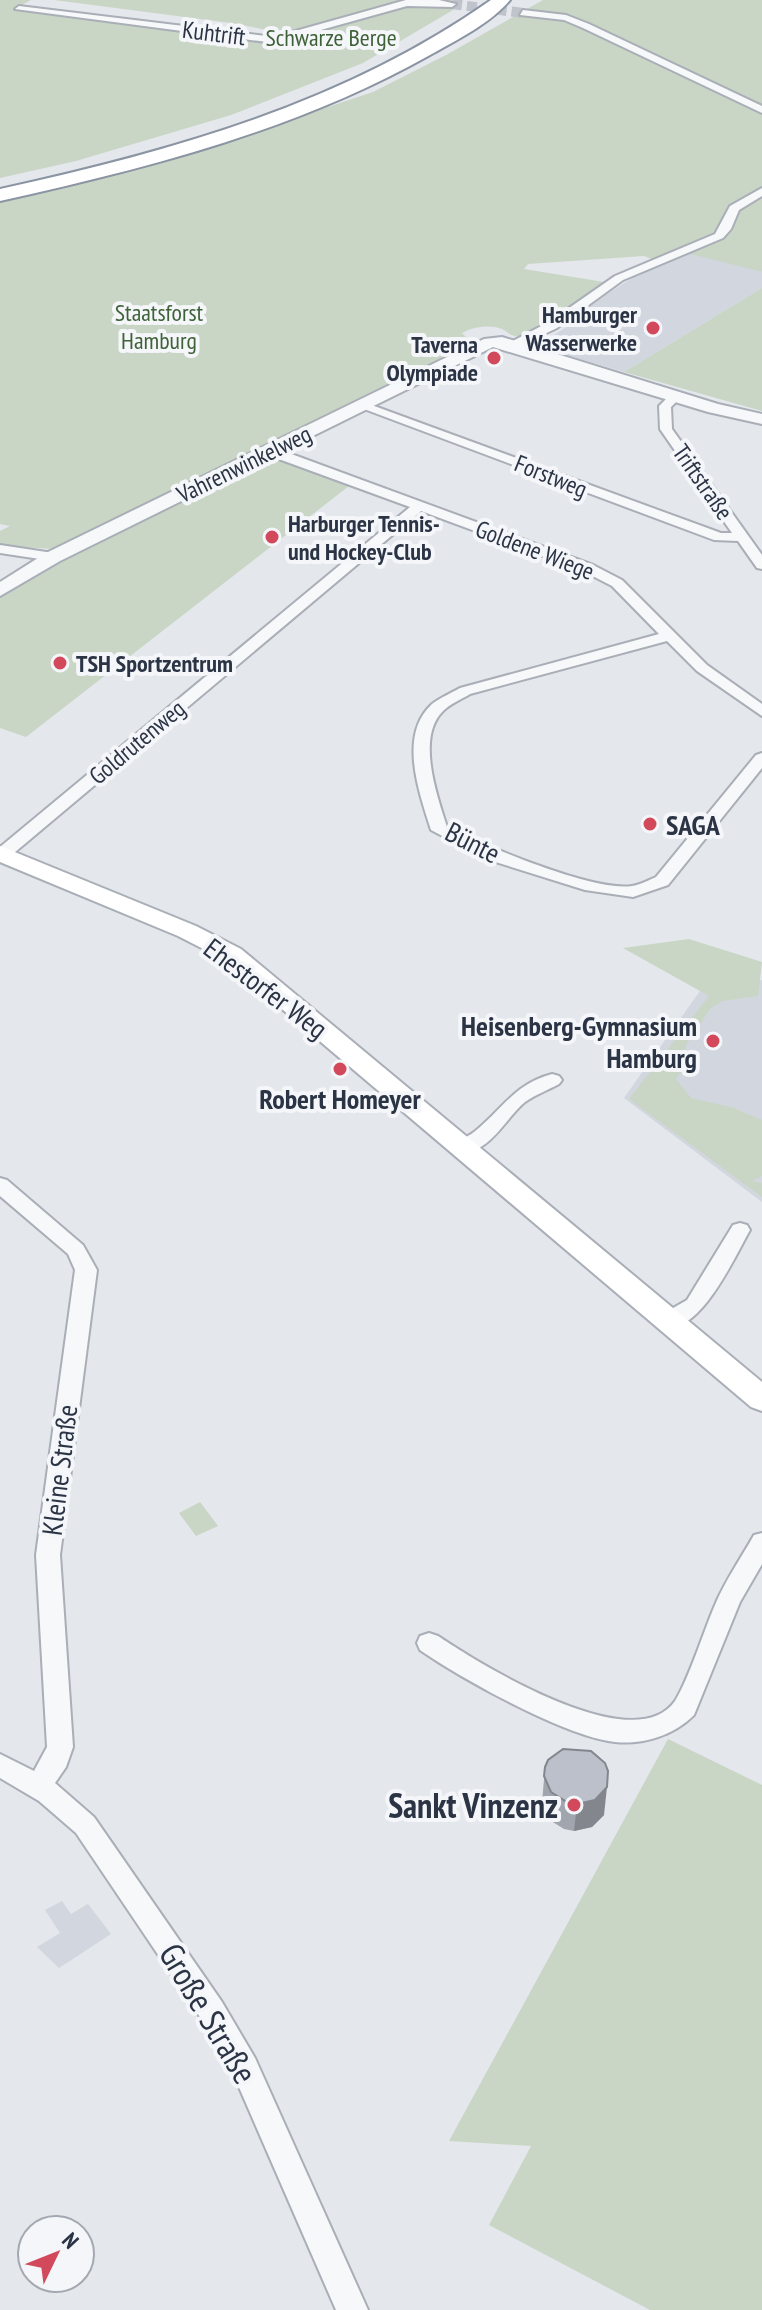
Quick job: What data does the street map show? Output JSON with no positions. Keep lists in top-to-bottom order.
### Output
{
  "streets": {
    "main road": ["Ehestorfer Weg"],
    "street": [
      "Kuhtrift",
      "Vahrenwinkelweg",
      "Forstweg",
      "Triftstraße",
      "Goldene Wiege",
      "Goldrutenweg",
      "Bünte",
      "Kleine Straße",
      "Große Straße"
    ]
  },
  "crossings": [
    ["Vahrenwinkelweg", "Forstweg"],
    ["Vahrenwinkelweg", "Goldene Wiege"],
    ["Forstweg", "Triftstraße"],
    ["Goldene Wiege", "Goldrutenweg"],
    ["Goldene Wiege", "Bünte"],
    ["Goldrutenweg", "Ehestorfer Weg"],
    ["Kleine Straße", "Große Straße"]
  ],
  "parks": ["Schwarze Berge", "Staatsforst Hamburg"],
  "places": [
    "Hamburger Wasserwerke",
    "Taverna Olympiade",
    "Harburger Tennis- und Hockey-Club",
    "TSH Sportzentrum",
    "SAGA",
    "Heisenberg-Gymnasium Hamburg",
    "Robert Homeyer",
    "Sankt Vinzenz"
  ],
  "north": "top right"
}
